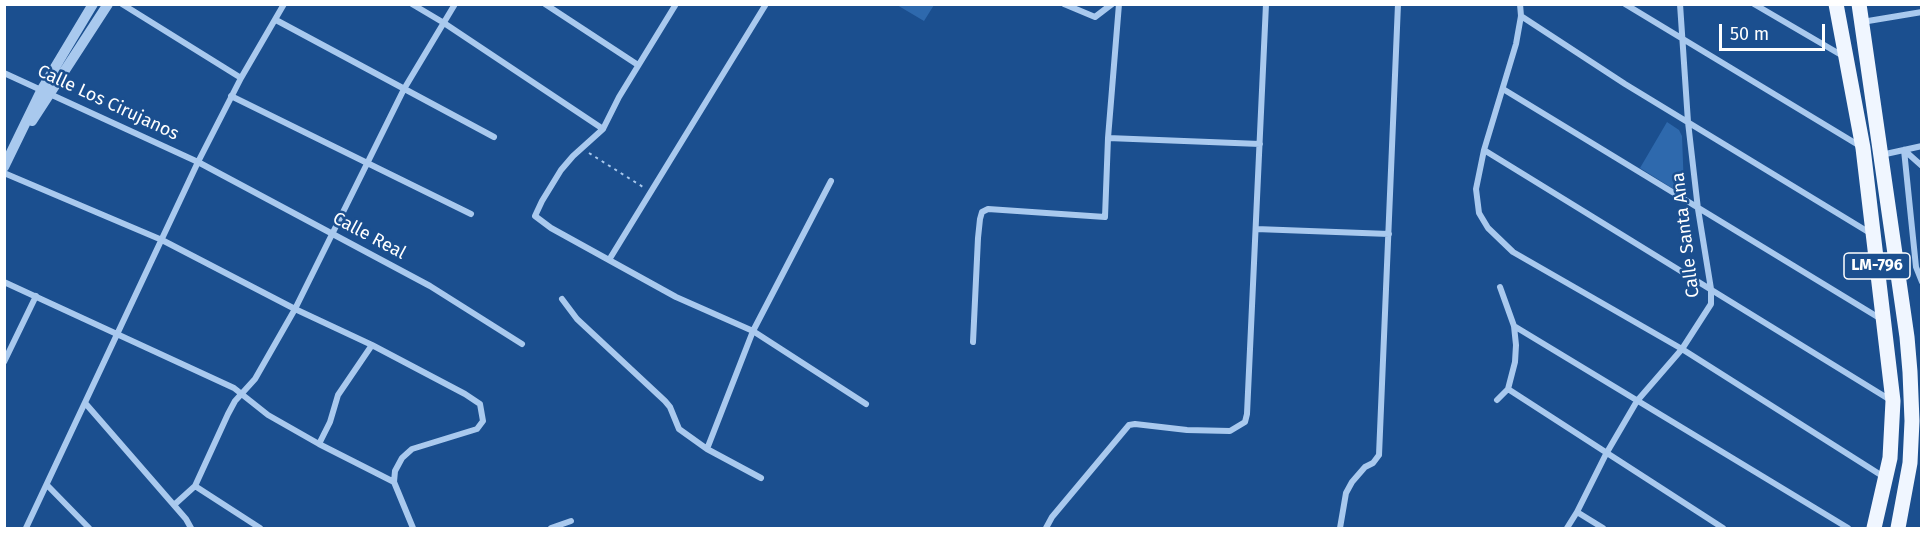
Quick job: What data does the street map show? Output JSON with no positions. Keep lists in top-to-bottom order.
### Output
{
  "streets": {
    "main road": ["LM-796"],
    "street": ["Calle Los Cirujanos", "Calle Santa Ana", "Calle Real"]
  },
  "crossings": [
    ["Calle Los Cirujanos", "Calle Real"]
  ],
  "scale_bar": "50 m"
}
